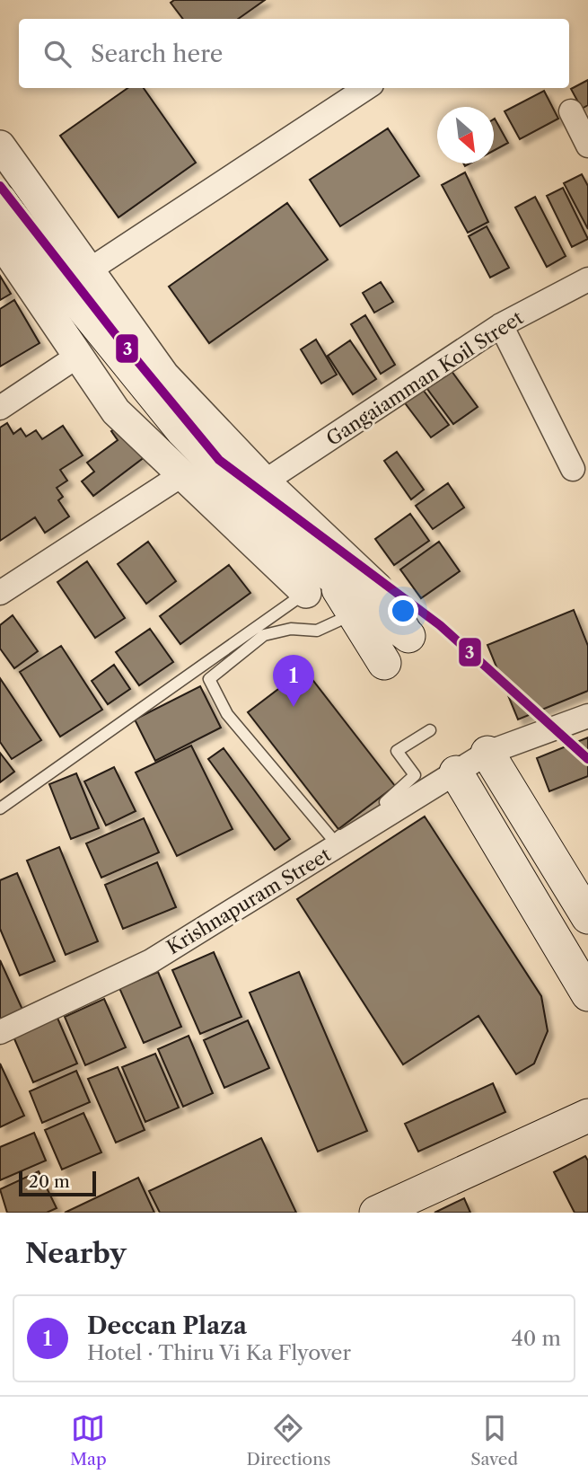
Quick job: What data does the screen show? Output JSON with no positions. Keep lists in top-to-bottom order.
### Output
{
  "streets": {
    "street": ["Gangaiamman Koil Street", "Krishnapuram Street"]
  },
  "lines": ["transit line 3"],
  "scale_bar": "20 m",
  "north": "bottom right",
  "page": {
    "search": "Search here",
    "pins": "1",
    "scale": "20 m",
    "heading": "Nearby",
    "list": [
      {
        "mark": "1",
        "name": "Deccan Plaza",
        "note": "Hotel · Thiru Vi Ka Flyover",
        "value": "40 m"
      }
    ],
    "nav": ["Map", "Directions", "Saved"]
  }
}
